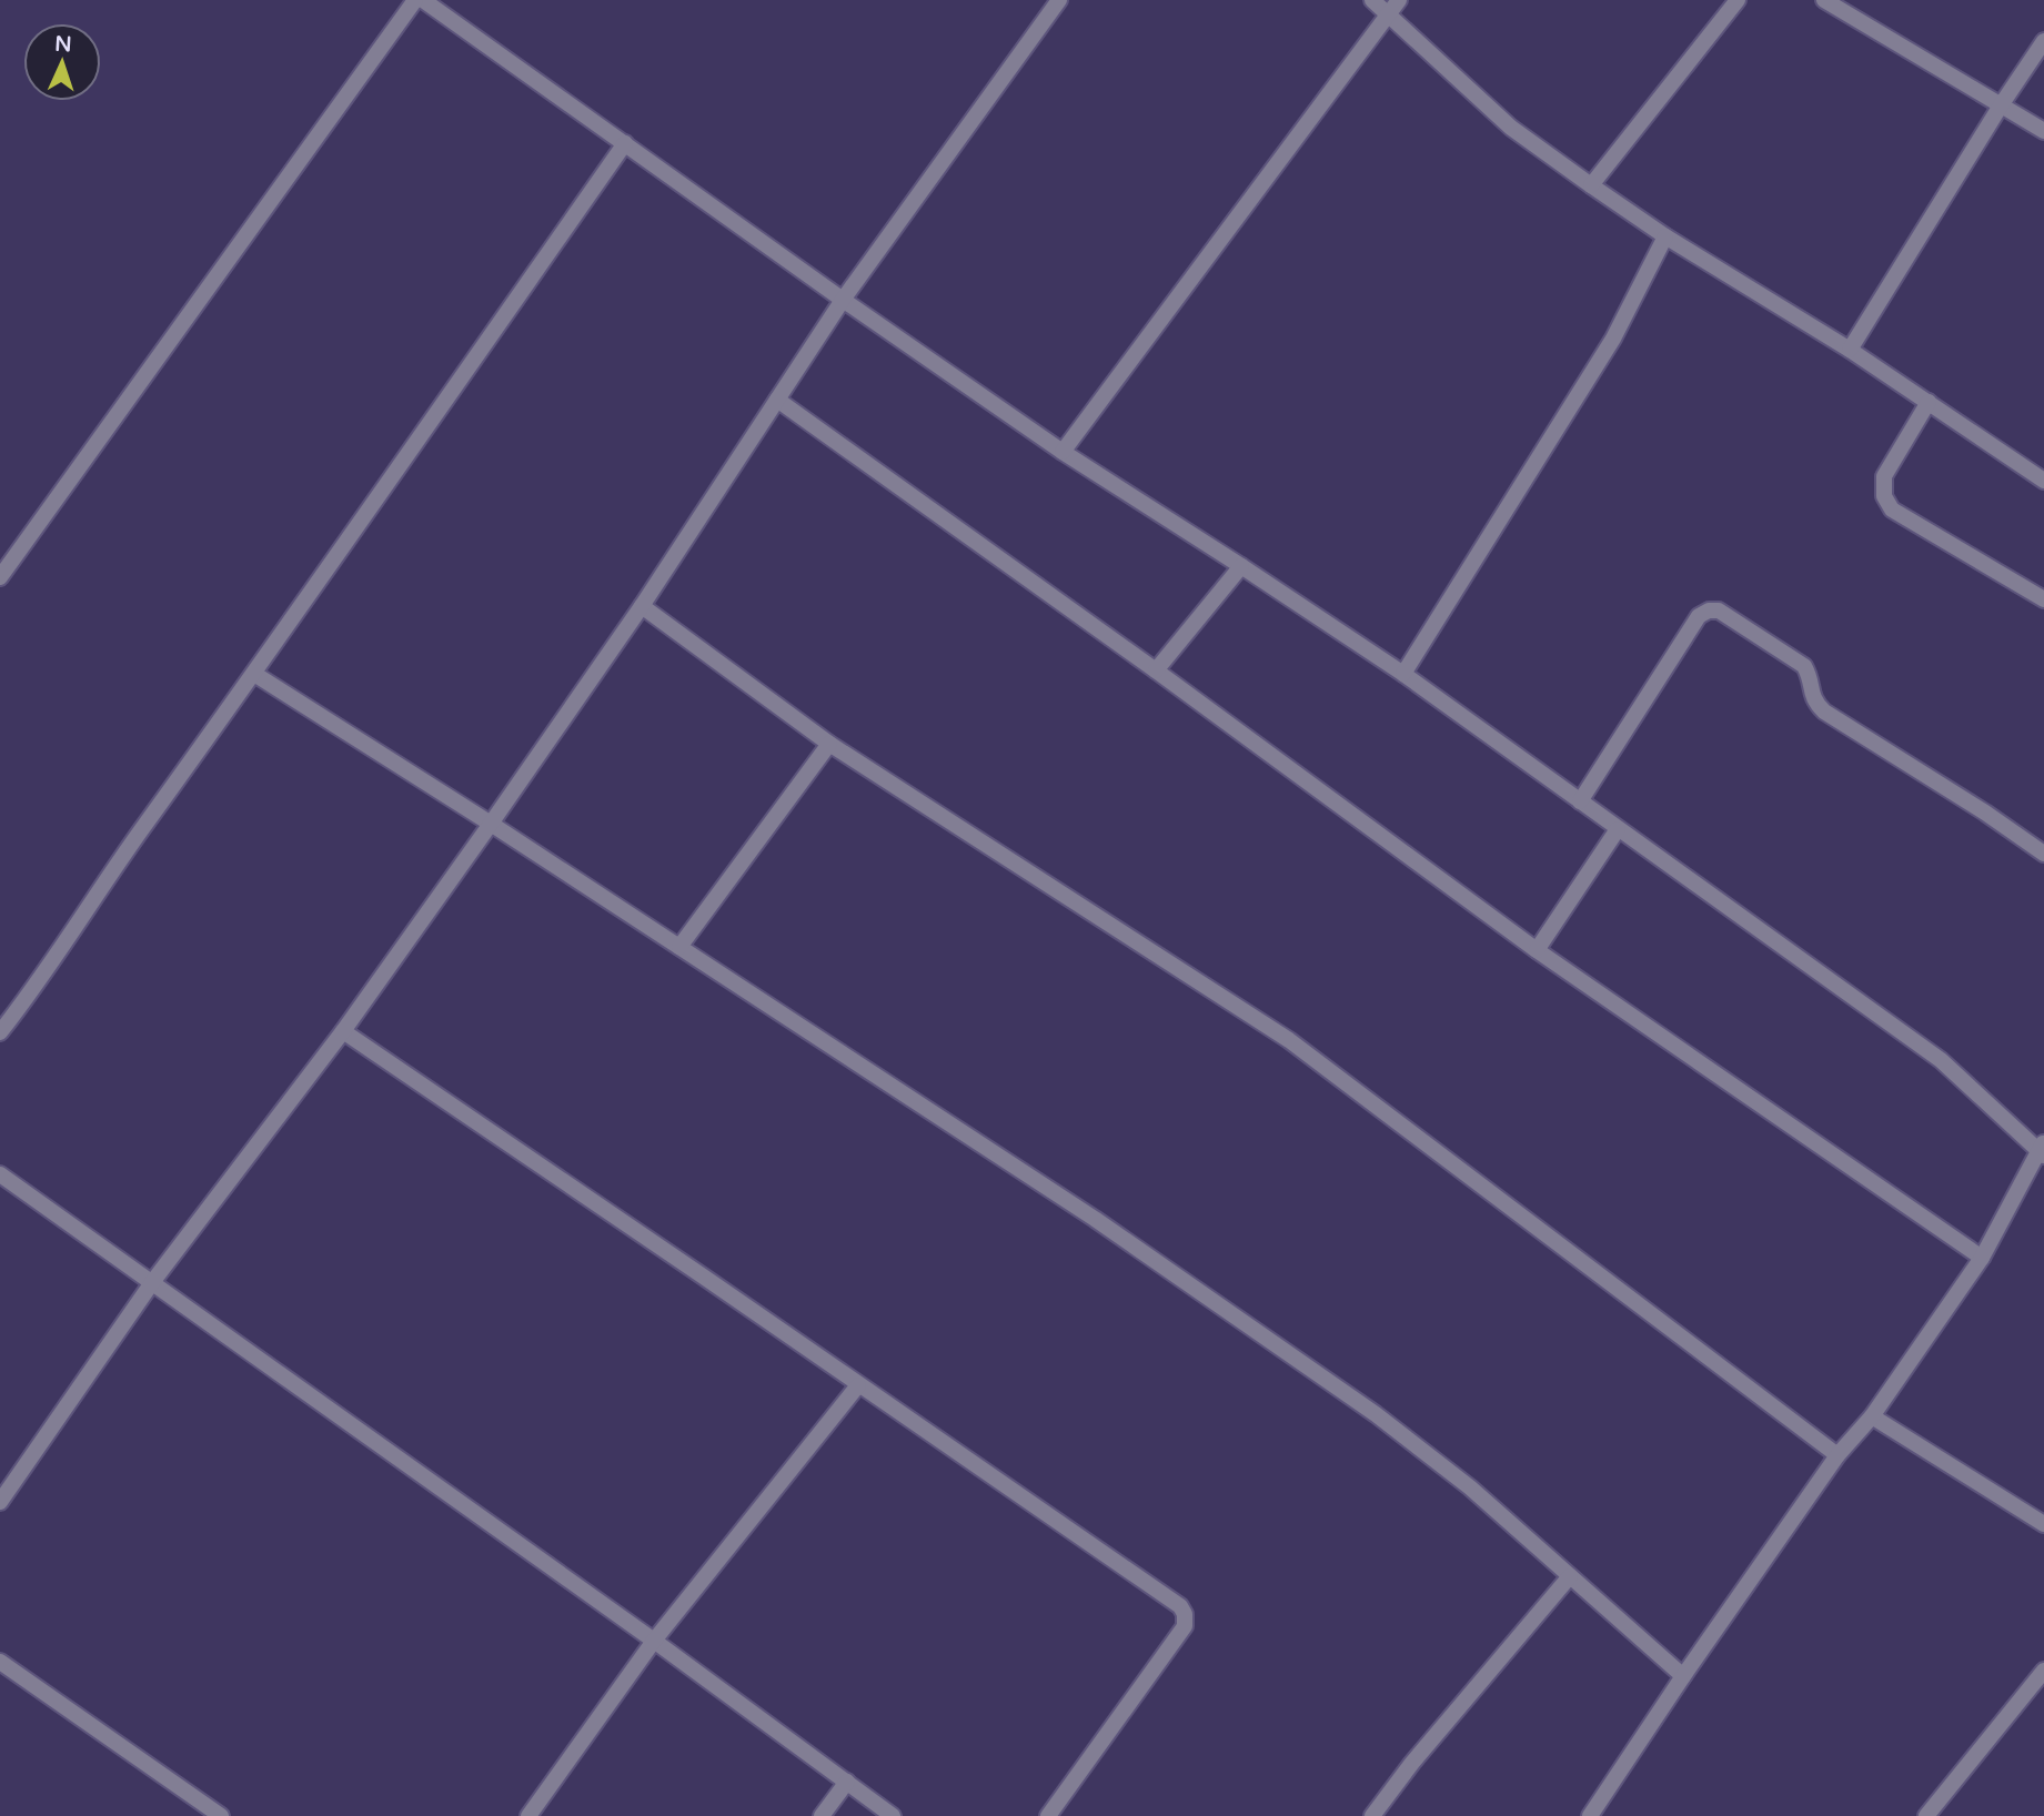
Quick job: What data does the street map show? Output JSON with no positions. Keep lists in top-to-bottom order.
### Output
{
  "north": "top"
}
